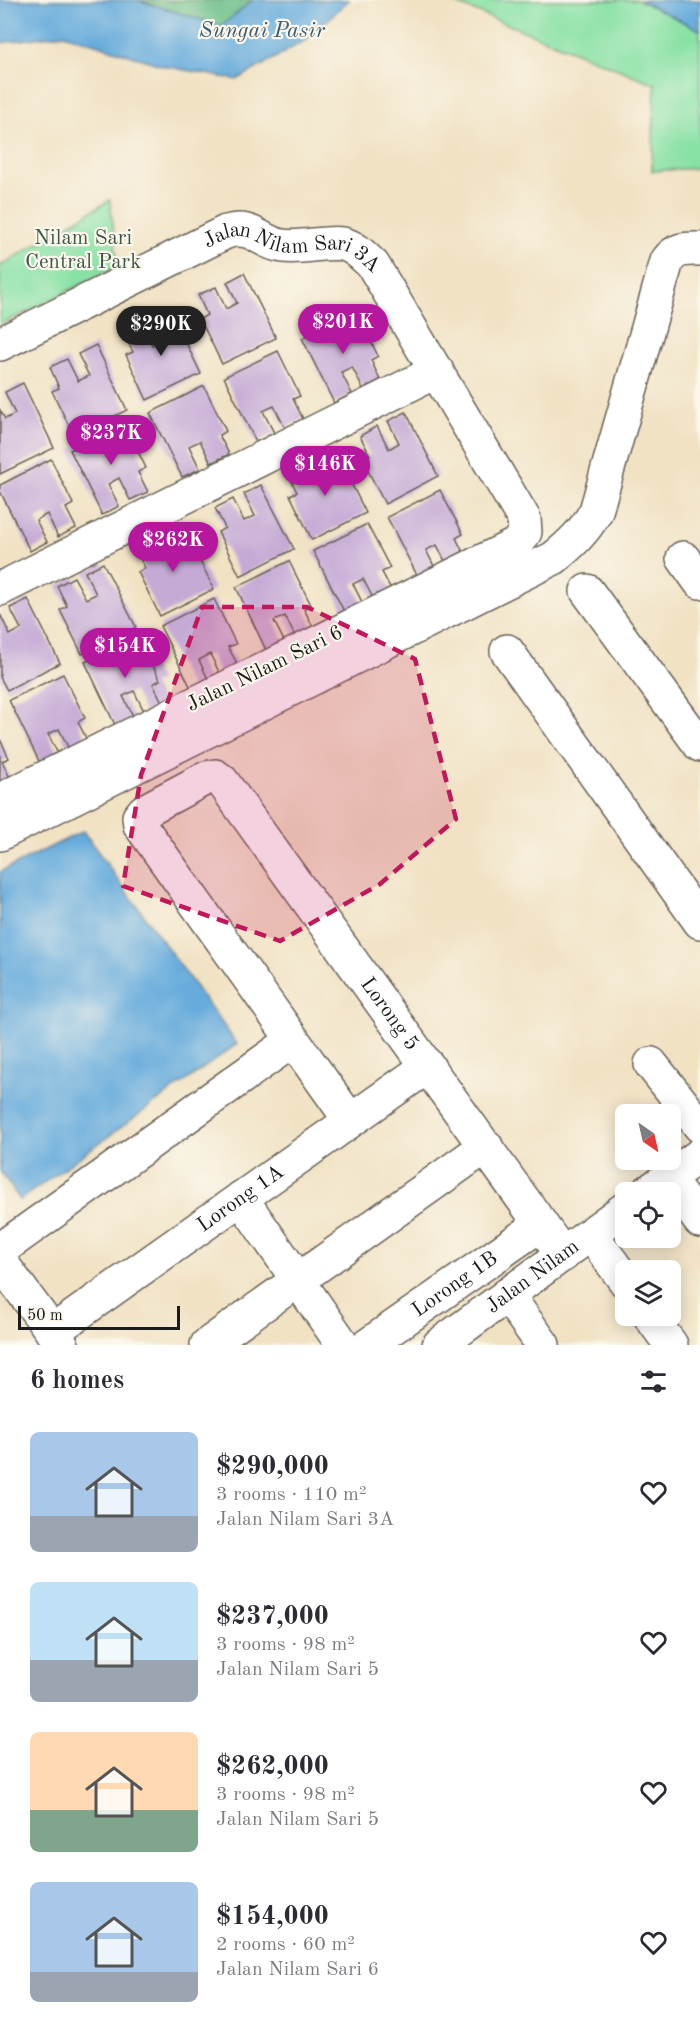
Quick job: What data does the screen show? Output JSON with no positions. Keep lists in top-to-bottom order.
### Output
{
  "streets": {
    "street": [
      "Jalan Nilam Sari 3A",
      "Jalan Nilam Sari 6",
      "Lorong 5",
      "Lorong 1A",
      "Jalan Nilam",
      "Lorong 1B"
    ]
  },
  "crossings": [
    ["Jalan Nilam Sari 3A", "Jalan Nilam Sari 6"],
    ["Lorong 5", "Lorong 1A"],
    ["Lorong 5", "Jalan Nilam"],
    ["Lorong 5", "Lorong 1B"]
  ],
  "water": ["Sungai Pasir"],
  "parks": ["Nilam Sari Central Park"],
  "scale_bar": "50 m",
  "north": "bottom right",
  "page": {
    "price": [
      "$201K",
      "$290K",
      "$237K",
      "$146K",
      "$262K",
      "$154K"
    ],
    "scale": "50 m",
    "heading": "6 homes",
    "list": [
      {
        "name": "$290,000",
        "note": "3 rooms · 110 m² · Jalan Nilam Sari 3A"
      },
      {
        "name": "$237,000",
        "note": "3 rooms · 98 m² · Jalan Nilam Sari 5"
      },
      {
        "name": "$262,000",
        "note": "3 rooms · 98 m² · Jalan Nilam Sari 5"
      },
      {
        "name": "$154,000",
        "note": "2 rooms · 60 m² · Jalan Nilam Sari 6"
      }
    ]
  }
}
